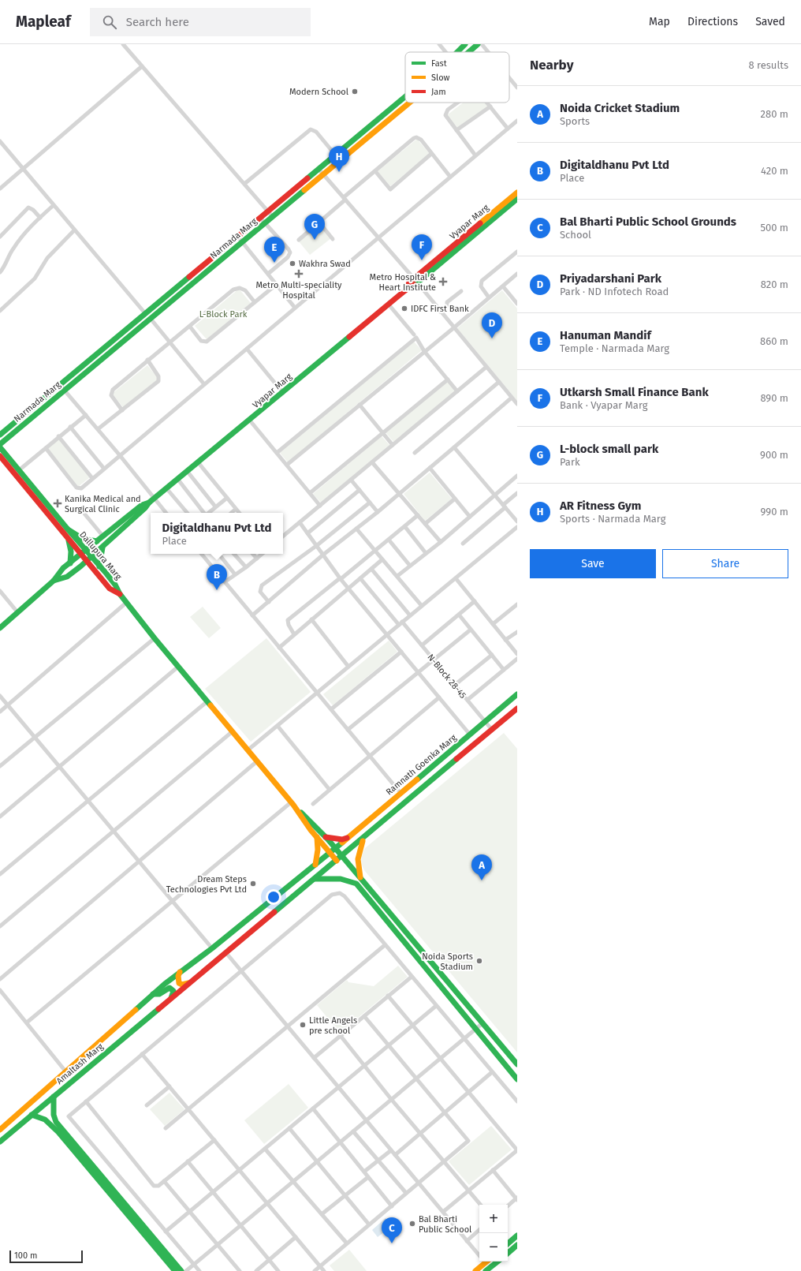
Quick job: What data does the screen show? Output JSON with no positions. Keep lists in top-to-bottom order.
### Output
{
  "streets": {
    "street": [
      "Vyapar Marg",
      "Narmada Marg",
      "Dallupura Marg",
      "N-Block 28-45",
      "Ramnath Goenka Marg",
      "Amaltash Marg"
    ]
  },
  "crossings": [
    ["Vyapar Marg", "Dallupura Marg"],
    ["N-Block 28-45", "Ramnath Goenka Marg"],
    ["Ramnath Goenka Marg", "Amaltash Marg"]
  ],
  "parks": ["L-Block Park"],
  "places": {
    "other": [
      "Modern School",
      "Wakhra Swad",
      "IDFC First Bank",
      "Dream Steps Technologies Pvt Ltd",
      "Noida Sports Stadium",
      "Little Angels pre school",
      "Bal Bharti Public School"
    ],
    "health": ["Metro Multi-speciality Hospital", "Metro Hospital & Heart Institute", "Kanika Medical and Surgical Clinic"]
  },
  "legend": ["Fast", "Slow", "Jam"],
  "scale_bar": "100 m",
  "page": {
    "header": "Mapleaf",
    "search": "Search here",
    "nav": ["Map", "Directions", "Saved"],
    "heading": ["Nearby", "8 results"],
    "list": [
      {
        "mark": "A",
        "name": "Noida Cricket Stadium",
        "note": "Sports",
        "value": "280 m"
      },
      {
        "mark": "B",
        "name": "Digitaldhanu Pvt Ltd",
        "note": "Place",
        "value": "420 m"
      },
      {
        "mark": "C",
        "name": "Bal Bharti Public School Grounds",
        "note": "School",
        "value": "500 m"
      },
      {
        "mark": "D",
        "name": "Priyadarshani Park",
        "note": "Park · ND Infotech Road",
        "value": "820 m"
      },
      {
        "mark": "E",
        "name": "Hanuman Mandif",
        "note": "Temple · Narmada Marg",
        "value": "860 m"
      },
      {
        "mark": "F",
        "name": "Utkarsh Small Finance Bank",
        "note": "Bank · Vyapar Marg",
        "value": "890 m"
      },
      {
        "mark": "G",
        "name": "L-block small park",
        "note": "Park",
        "value": "900 m"
      },
      {
        "mark": "H",
        "name": "AR Fitness Gym",
        "note": "Sports · Narmada Marg",
        "value": "990 m"
      }
    ],
    "pins": [
      "H",
      "G",
      "F",
      "E",
      "D",
      "B",
      "A",
      "C"
    ],
    "popup": ["Digitaldhanu Pvt Ltd", "Place"],
    "buttons": ["Save", "Share"],
    "map_buttons": ["+", "−"],
    "scale": "100 m"
  }
}
